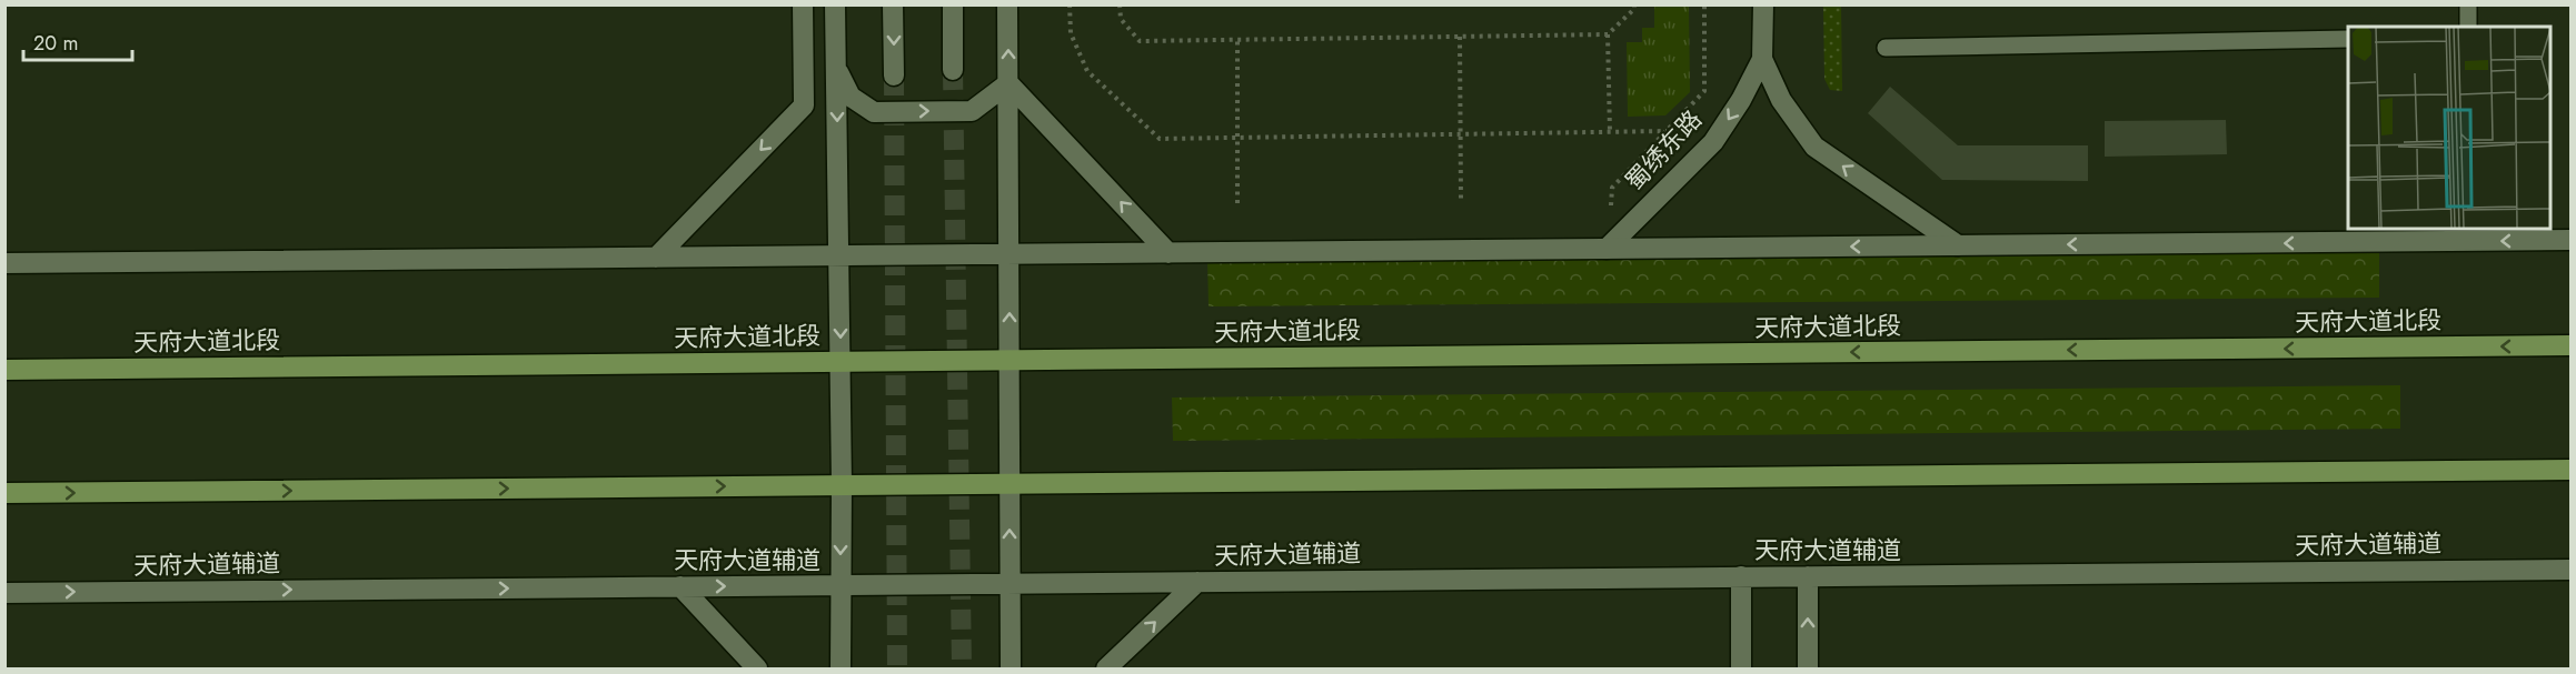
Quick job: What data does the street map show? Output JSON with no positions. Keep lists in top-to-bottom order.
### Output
{
  "streets": {
    "main road": ["天府大道北段"],
    "street": ["蜀绣东路", "天府大道辅道"]
  },
  "one_way": ["蜀绣东路"],
  "scale_bar": "20 m"
}
